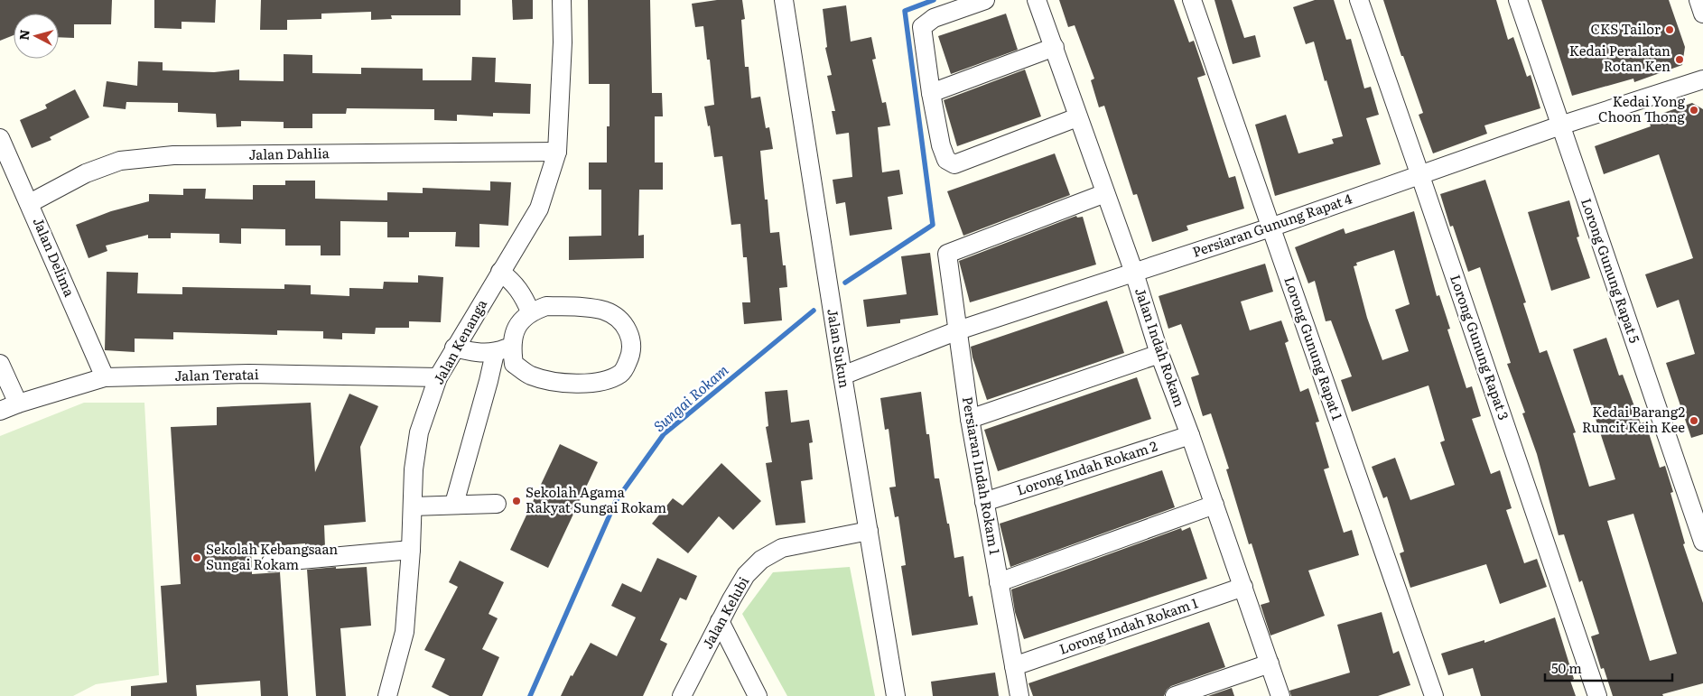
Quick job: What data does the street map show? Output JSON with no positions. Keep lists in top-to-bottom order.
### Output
{
  "streets": {
    "street": [
      "Jalan Dahlia",
      "Persiaran Gunung Rapat 4",
      "Jalan Delima",
      "Lorong Gunung Rapat 5",
      "Jalan Kenanga",
      "Jalan Indah Rokam",
      "Lorong Gunung Rapat 3",
      "Jalan Sukun",
      "Lorong Gunung Rapat 1",
      "Jalan Teratai",
      "Lorong Indah Rokam 2",
      "Persiaran Indah Rokam 1",
      "Jalan Kelubi",
      "Lorong Indah Rokam 1"
    ]
  },
  "crossings": [
    ["Jalan Dahlia", "Jalan Delima"],
    ["Jalan Dahlia", "Jalan Kenanga"],
    ["Persiaran Gunung Rapat 4", "Lorong Gunung Rapat 5"],
    ["Persiaran Gunung Rapat 4", "Jalan Indah Rokam"],
    ["Persiaran Gunung Rapat 4", "Lorong Gunung Rapat 3"],
    ["Persiaran Gunung Rapat 4", "Jalan Sukun"],
    ["Persiaran Gunung Rapat 4", "Lorong Gunung Rapat 1"],
    ["Persiaran Gunung Rapat 4", "Persiaran Indah Rokam 1"],
    ["Jalan Delima", "Jalan Teratai"],
    ["Jalan Kenanga", "Jalan Teratai"],
    ["Jalan Indah Rokam", "Lorong Indah Rokam 2"],
    ["Jalan Indah Rokam", "Persiaran Indah Rokam 1"],
    ["Jalan Indah Rokam", "Lorong Indah Rokam 1"],
    ["Jalan Sukun", "Jalan Kelubi"],
    ["Lorong Indah Rokam 2", "Persiaran Indah Rokam 1"],
    ["Persiaran Indah Rokam 1", "Lorong Indah Rokam 1"]
  ],
  "water": ["Sungai Rokam"],
  "places": [
    "CKS Tailor",
    "Kedai Peralatan Rotan Ken",
    "Kedai Yong Choon Thong",
    "Kedai Barang2 Runcit Kein Kee",
    "Sekolah Agama Rakyat Sungai Rokam",
    "Sekolah Kebangsaan Sungai Rokam"
  ],
  "scale_bar": "50 m",
  "north": "left"
}
